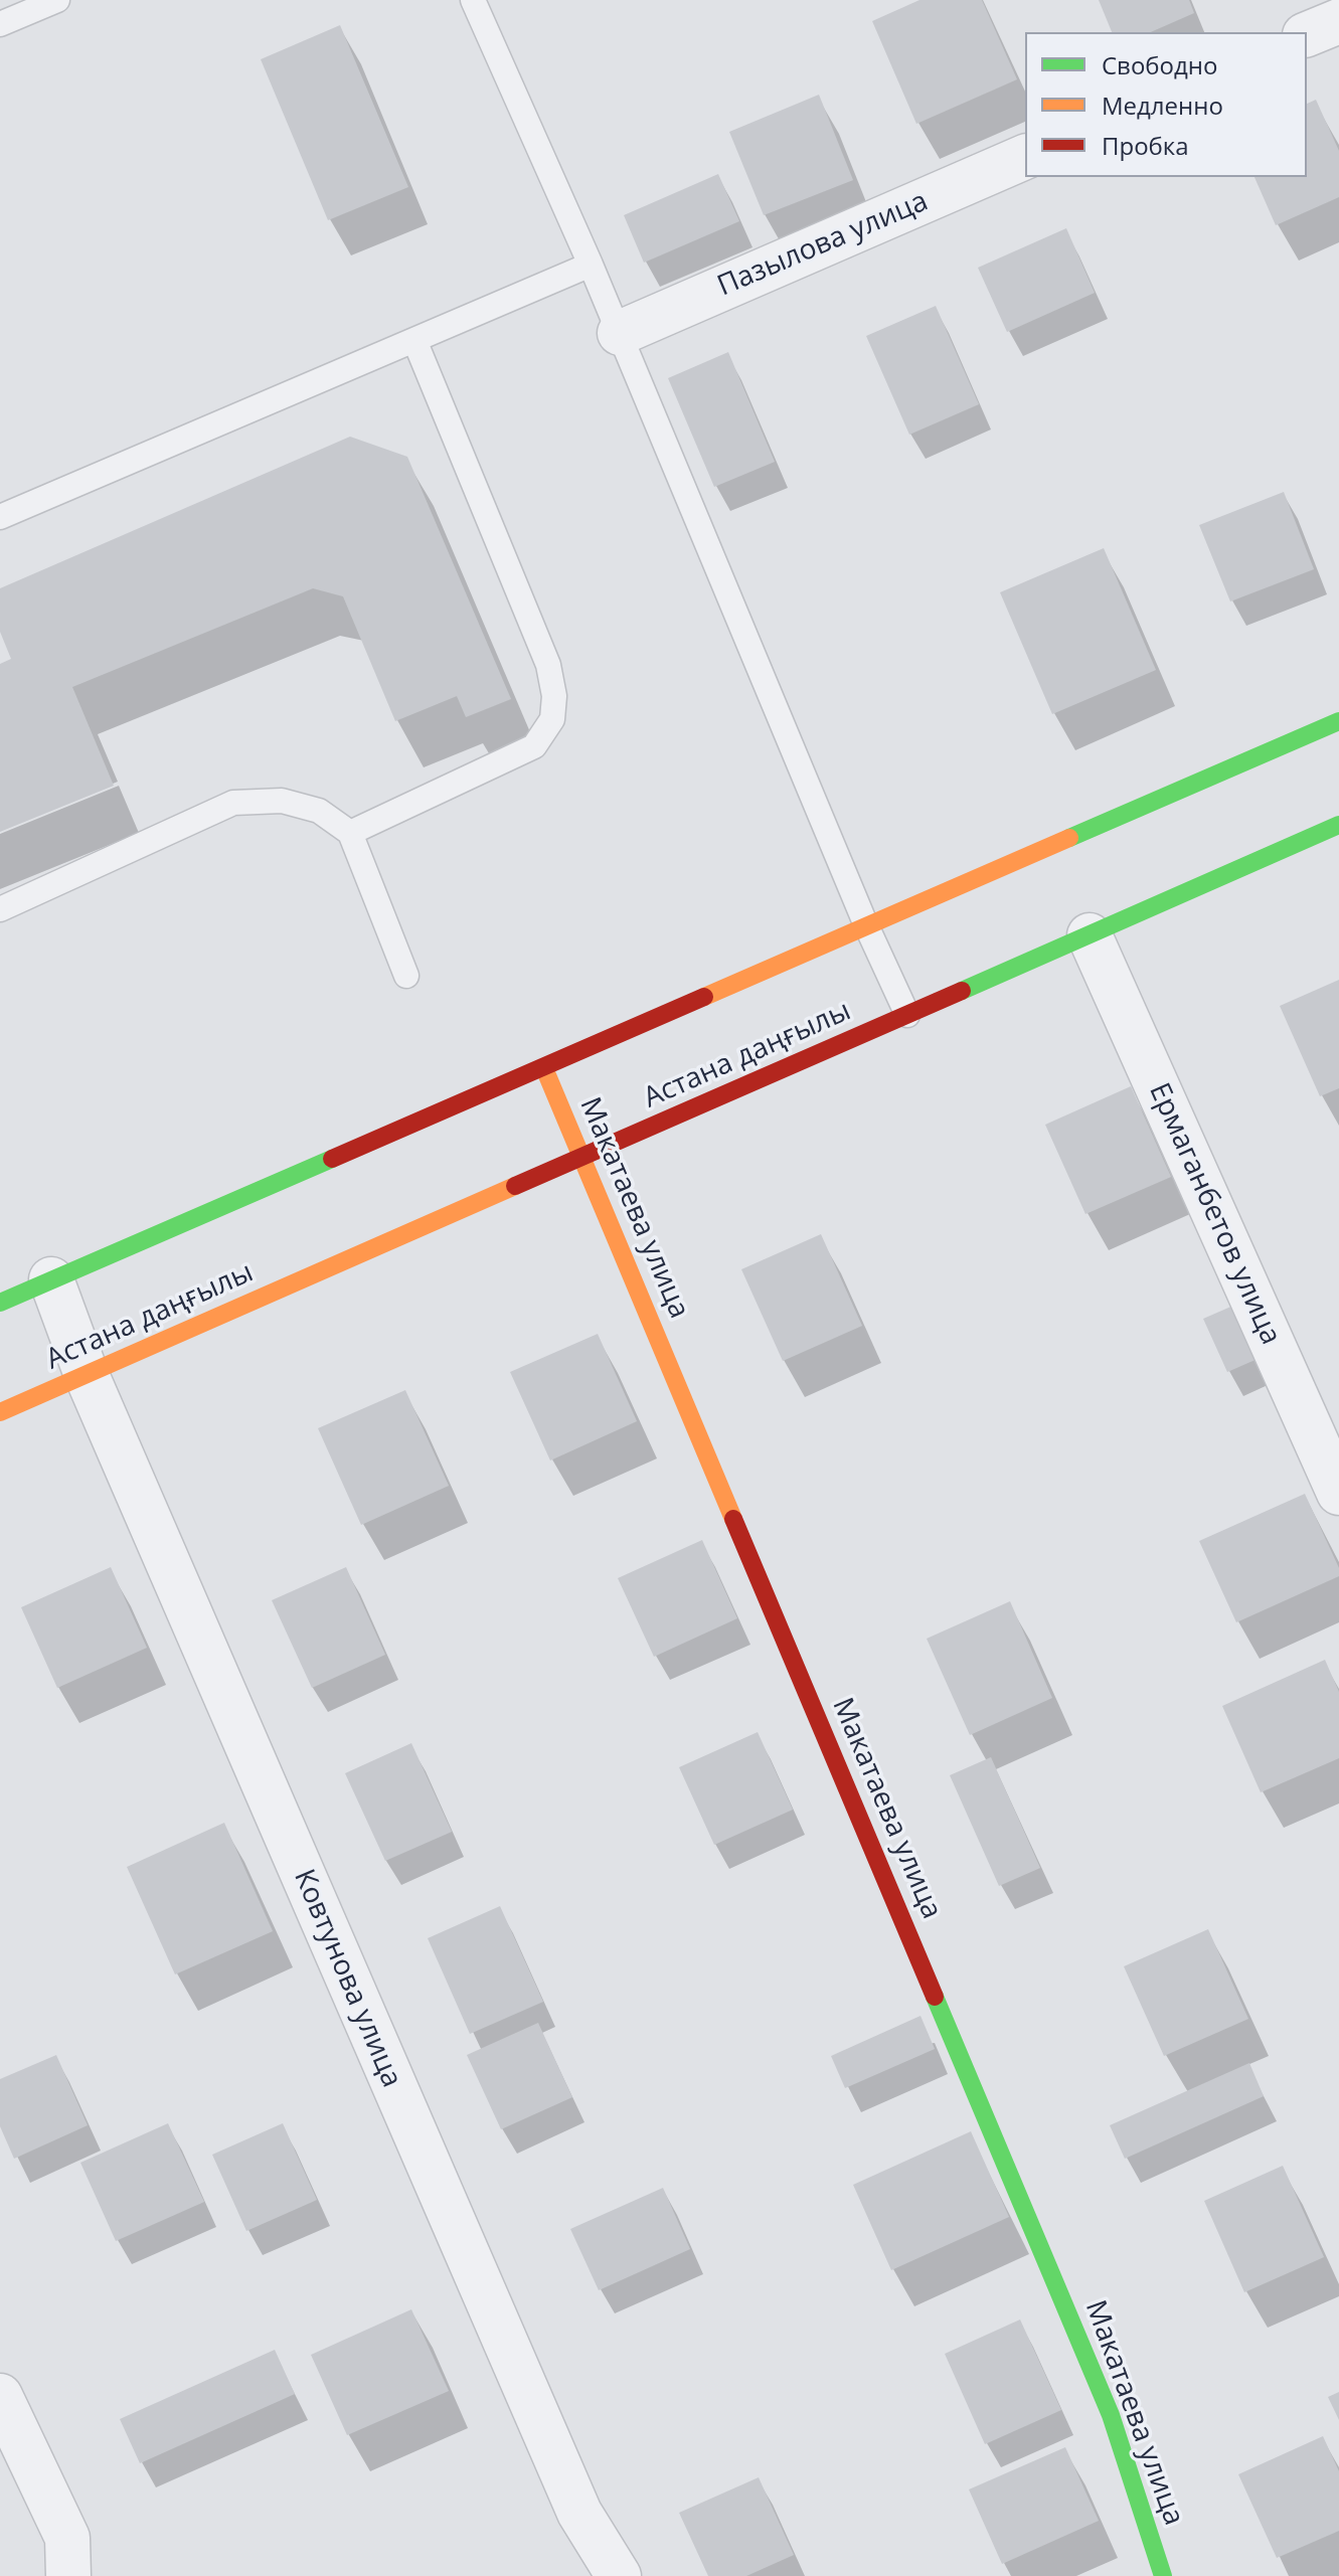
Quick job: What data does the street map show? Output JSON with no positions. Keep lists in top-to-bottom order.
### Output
{
  "streets": {
    "street": [
      "Пазылова улица",
      "Астана даңғылы",
      "Макатаева улица",
      "Ермаганбетов улица",
      "Ковтунова улица"
    ]
  },
  "crossings": [
    ["Астана даңғылы", "Макатаева улица"],
    ["Астана даңғылы", "Ермаганбетов улица"],
    ["Астана даңғылы", "Ковтунова улица"]
  ],
  "legend": ["Свободно", "Медленно", "Пробка"]
}
